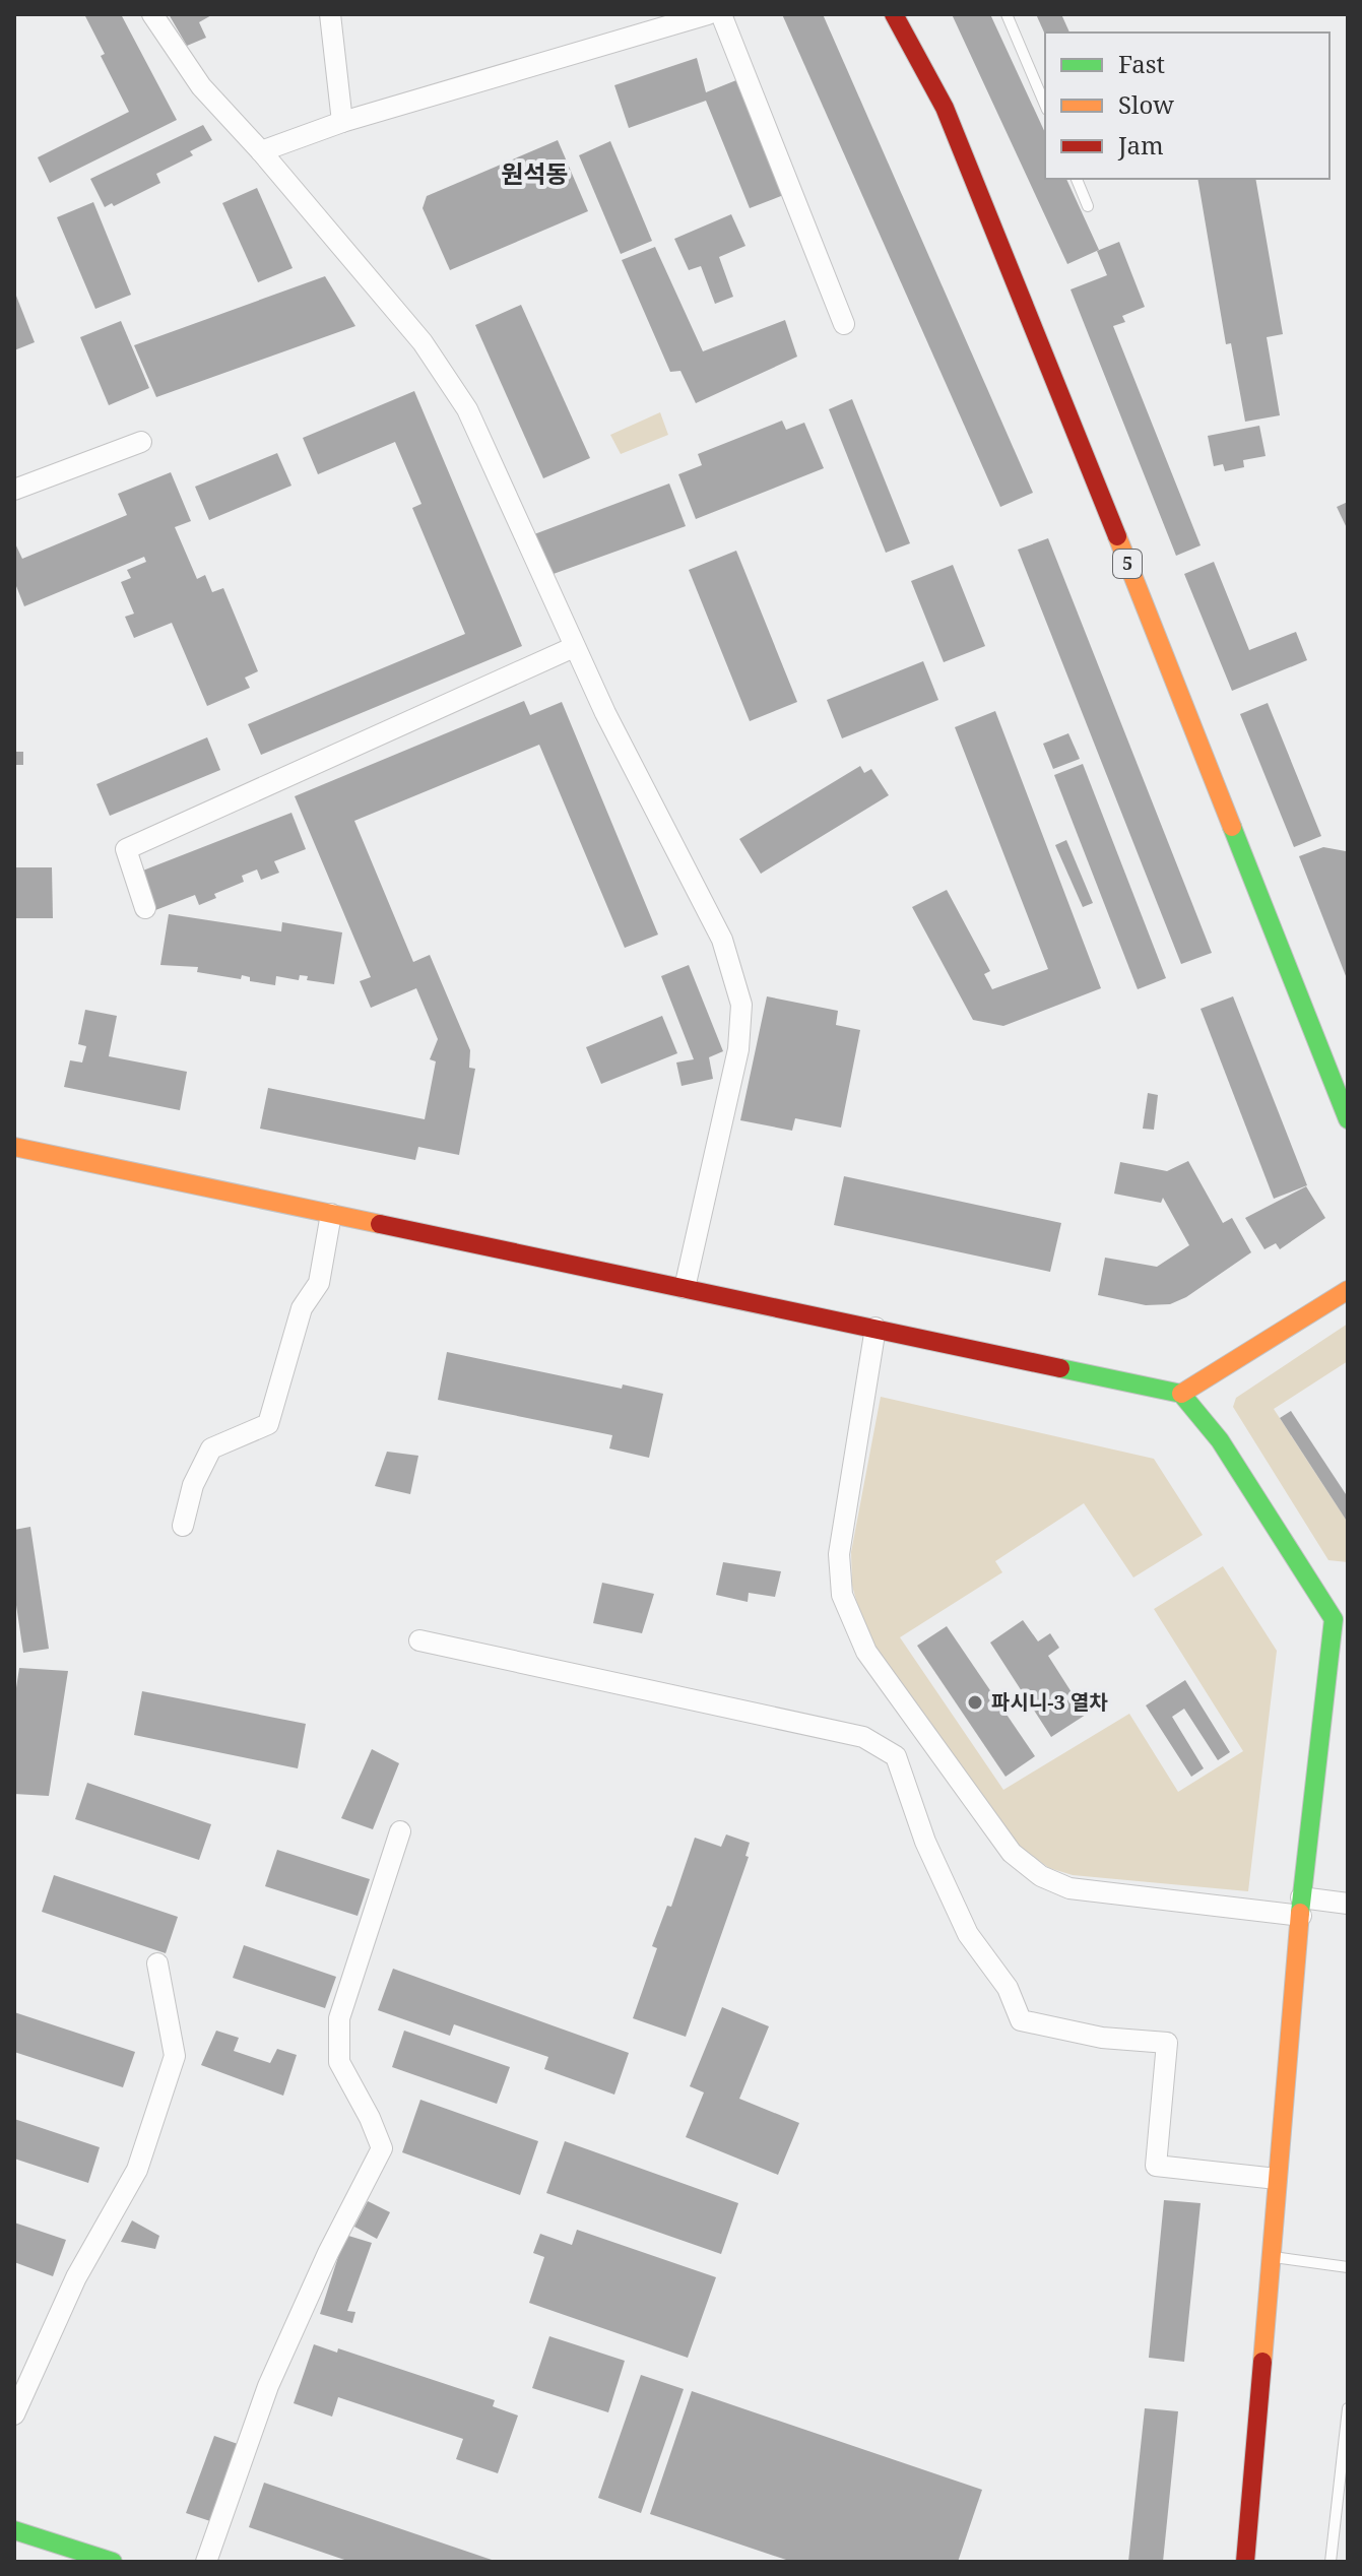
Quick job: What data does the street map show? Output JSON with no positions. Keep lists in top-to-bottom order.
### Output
{
  "streets": {
    "main road": ["5"]
  },
  "districts": ["원석동"],
  "places": ["파시니-3 열차"],
  "legend": ["Fast", "Slow", "Jam"]
}
